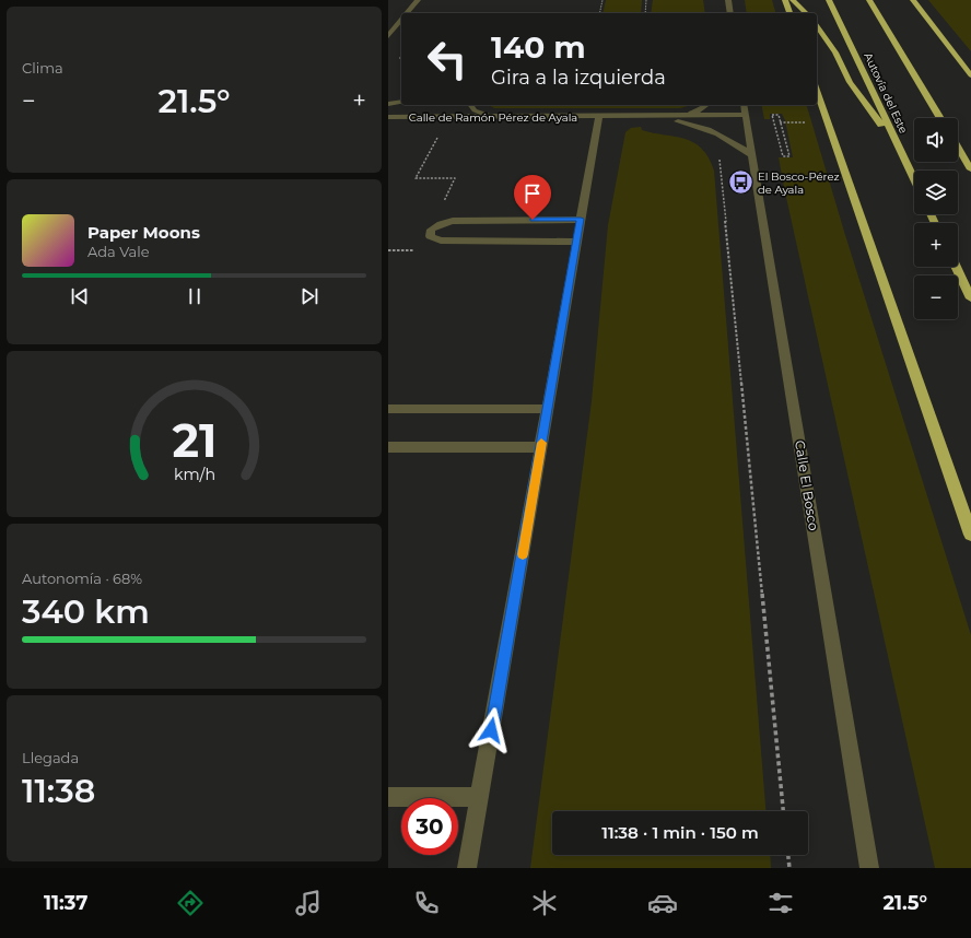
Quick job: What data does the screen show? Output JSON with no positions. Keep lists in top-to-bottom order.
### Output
{
  "streets": {
    "highway": ["Autovía del Este"],
    "street": ["Calle de Ramón Pérez de Ayala", "Calle El Bosco"]
  },
  "crossings": [
    ["Calle de Ramón Pérez de Ayala", "Calle El Bosco"]
  ],
  "places": {
    "bus stop": ["El Bosco-Pérez de Ayala"]
  },
  "page": {
    "tile": [
      "Clima",
      ["Autonomía · 68%", "340 km"],
      ["Llegada", "11:38"]
    ],
    "turn": ["140 m", "Gira a la izquierda"],
    "heat": ["−", "21.5°", "+"],
    "map_buttons": ["+", "−"],
    "song": ["Paper Moons", "Ada Vale"],
    "limit": "30",
    "trip": "11:38 · 1 min · 150 m",
    "tabs": ["11:37", "21.5°"],
    "gauge": ["21", "km/h"]
  }
}
